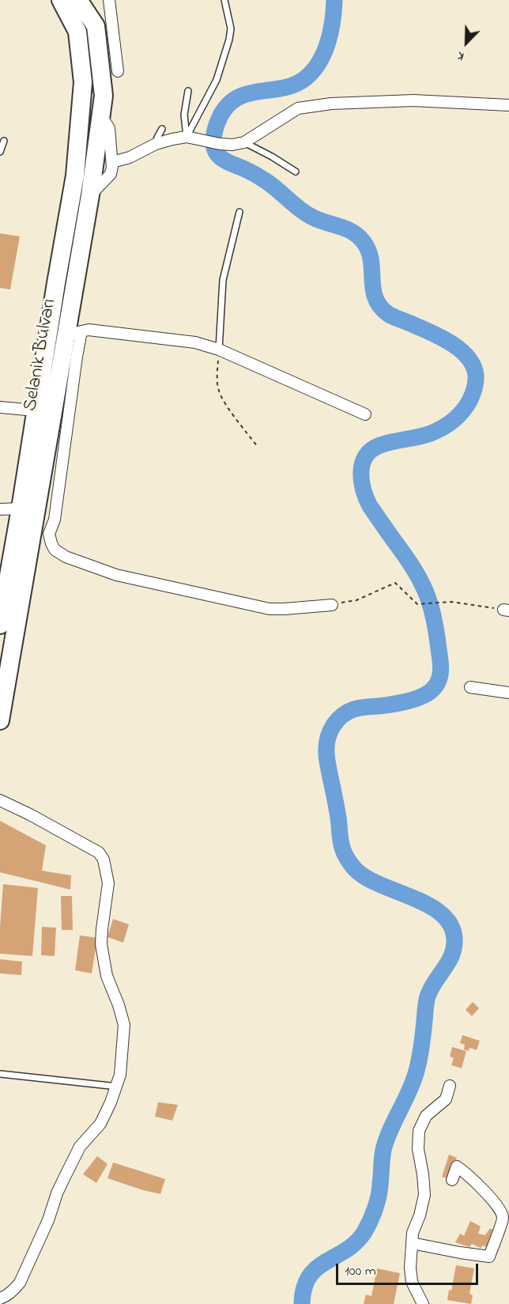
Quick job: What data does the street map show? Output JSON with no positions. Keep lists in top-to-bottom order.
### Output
{
  "streets": {
    "main road": ["Selanik Bulvarı"]
  },
  "scale_bar": "100 m",
  "north": "bottom left"
}
